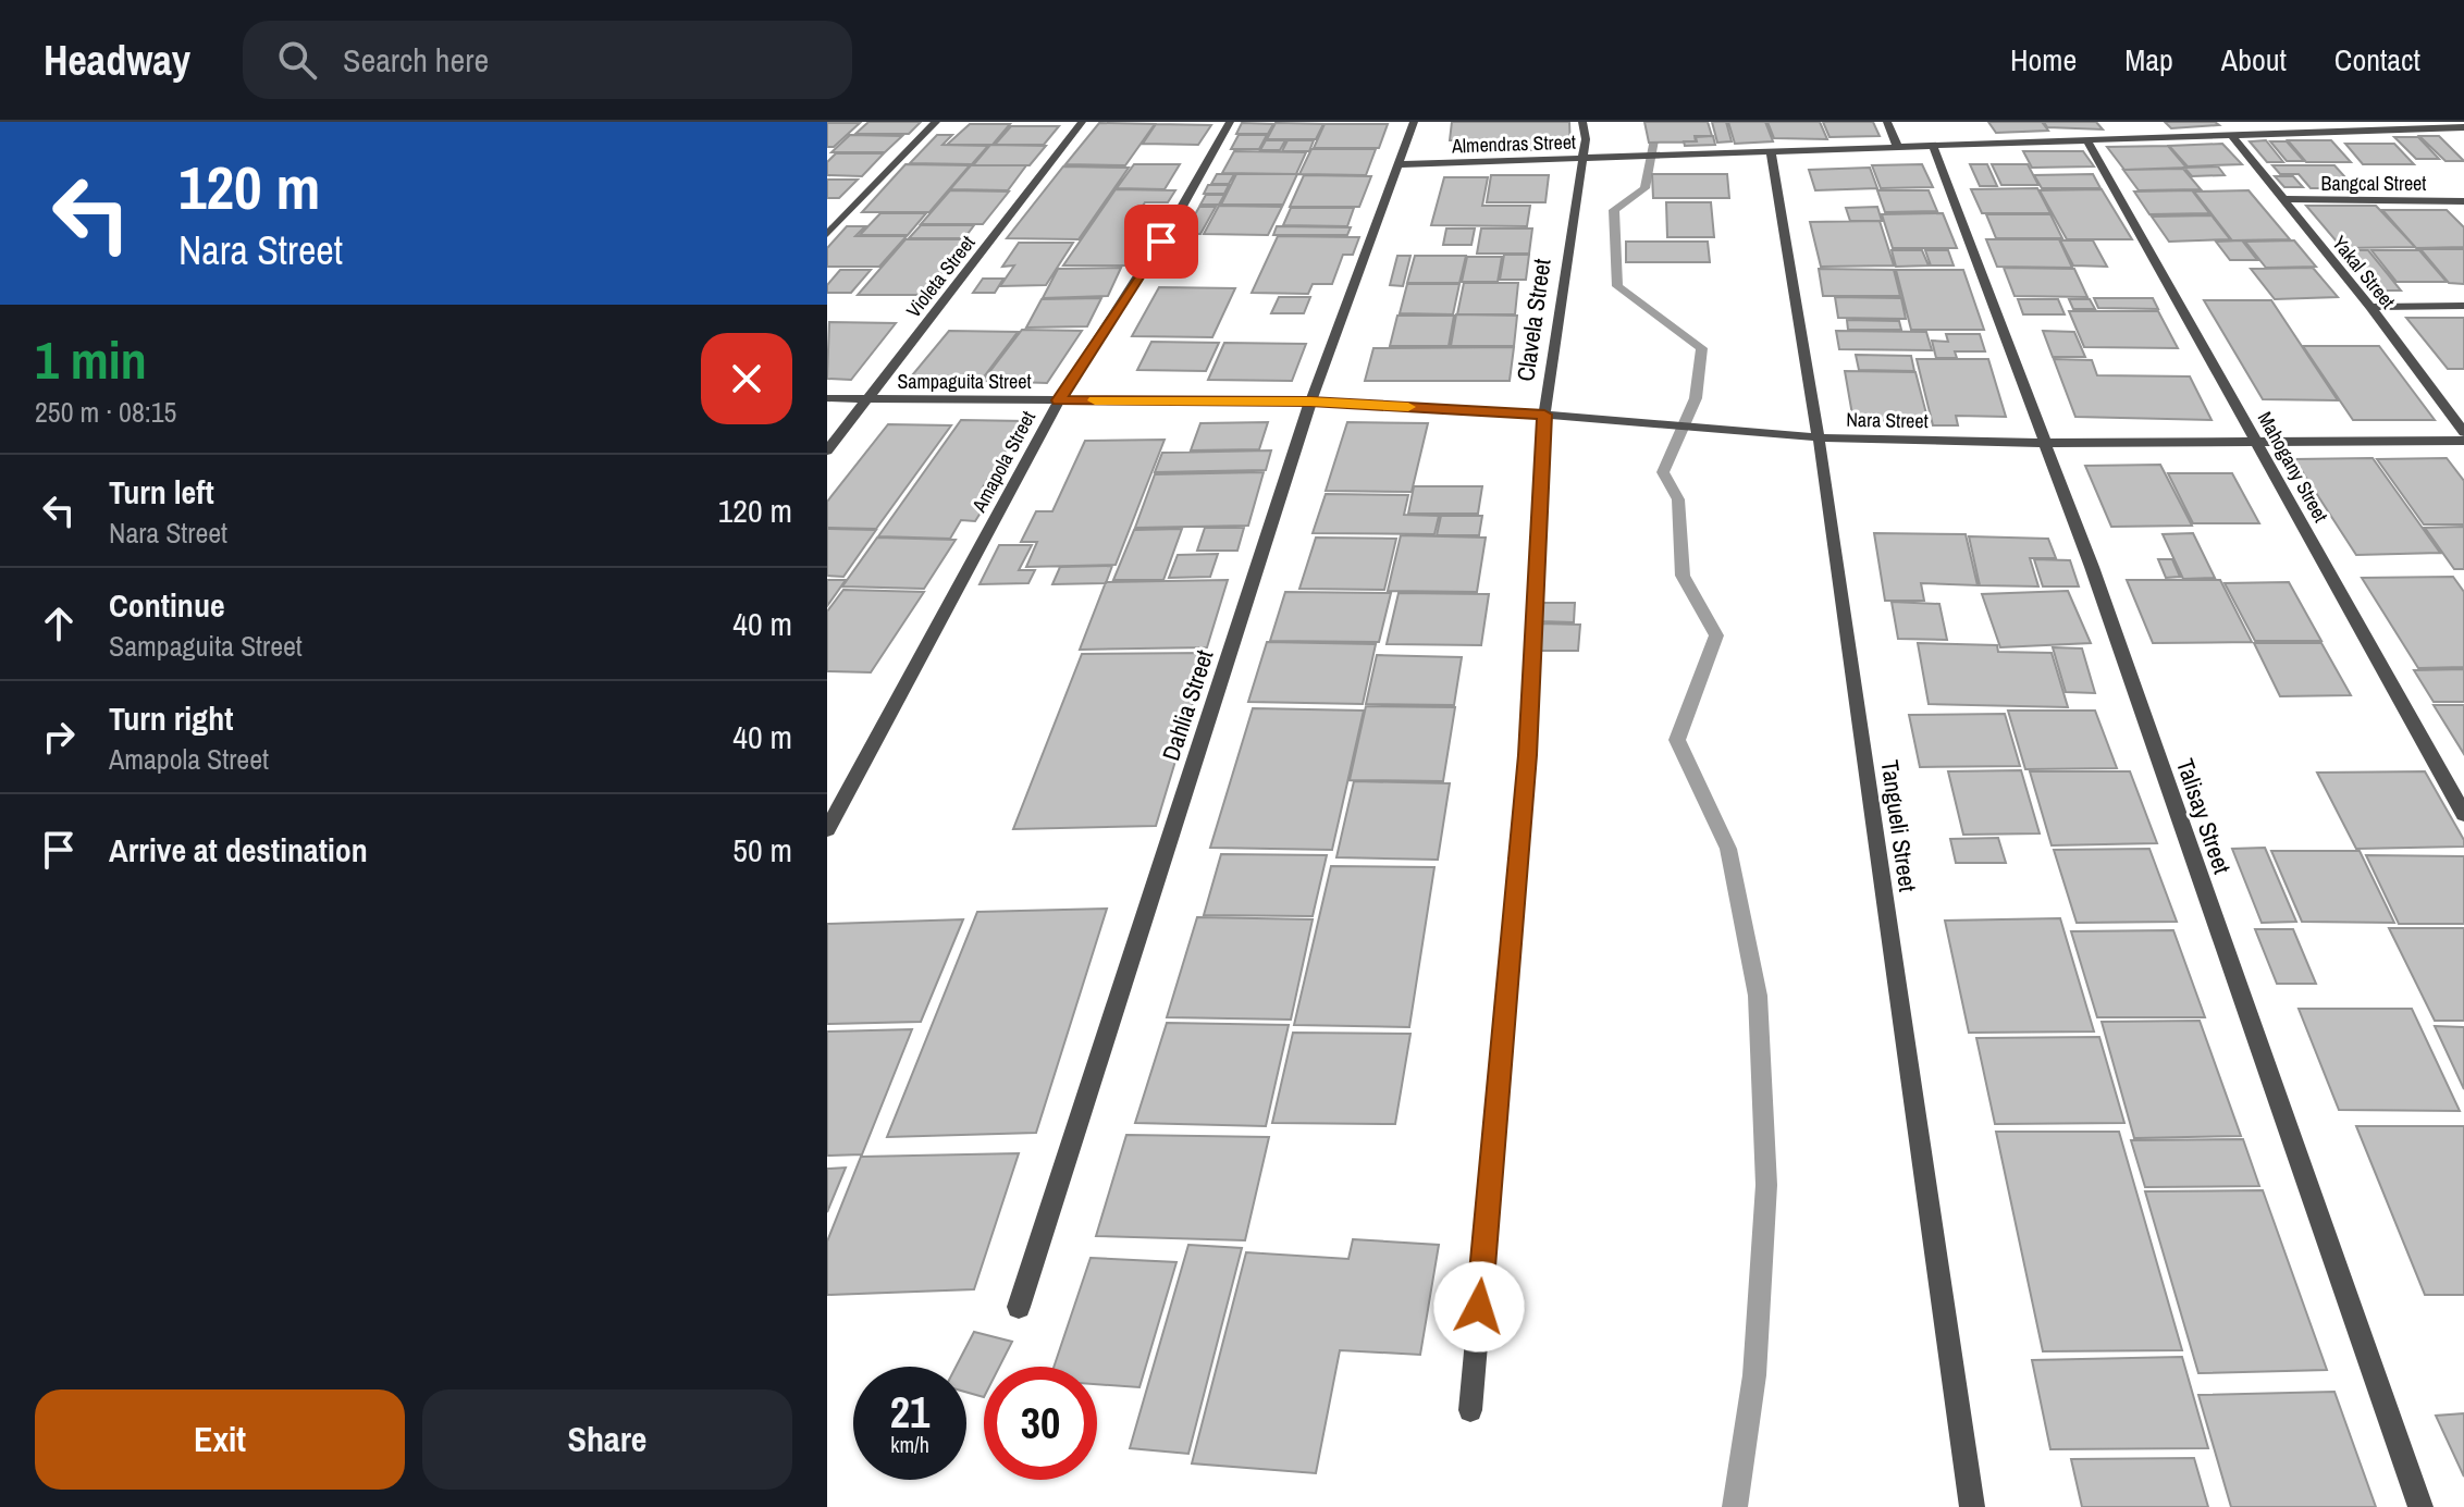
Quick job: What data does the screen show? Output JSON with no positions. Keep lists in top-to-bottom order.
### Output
{
  "streets": {
    "street": [
      "Almendras Street",
      "Bangcal Street",
      "Yakal Street",
      "Violeta Street",
      "Clavela Street",
      "Sampaguita Street",
      "Nara Street",
      "Amapola Street",
      "Mahogany Street",
      "Dahlia Street",
      "Talisay Street",
      "Tangueli Street"
    ]
  },
  "crossings": [
    ["Almendras Street", "Yakal Street"],
    ["Almendras Street", "Clavela Street"],
    ["Almendras Street", "Mahogany Street"],
    ["Almendras Street", "Dahlia Street"],
    ["Almendras Street", "Talisay Street"],
    ["Almendras Street", "Tangueli Street"],
    ["Bangcal Street", "Yakal Street"],
    ["Violeta Street", "Sampaguita Street"],
    ["Clavela Street", "Nara Street"],
    ["Sampaguita Street", "Nara Street"],
    ["Sampaguita Street", "Amapola Street"],
    ["Sampaguita Street", "Dahlia Street"],
    ["Nara Street", "Mahogany Street"],
    ["Nara Street", "Dahlia Street"],
    ["Nara Street", "Talisay Street"],
    ["Nara Street", "Tangueli Street"]
  ],
  "page": {
    "header": "Headway",
    "search": "Search here",
    "nav": [
      "Home",
      "Map",
      "About",
      "Contact"
    ],
    "turn": ["120 m", "Nara Street"],
    "heading": ["1 min", "250 m · 08:15"],
    "list": [
      {
        "name": "Turn left",
        "note": "Nara Street",
        "value": "120 m"
      },
      {
        "name": "Continue",
        "note": "Sampaguita Street",
        "value": "40 m"
      },
      {
        "name": "Turn right",
        "note": "Amapola Street",
        "value": "40 m"
      },
      {
        "name": "Arrive at destination",
        "value": "50 m"
      }
    ],
    "speed": "21 km/h",
    "limit": "30",
    "buttons": ["Exit", "Share"]
  }
}
